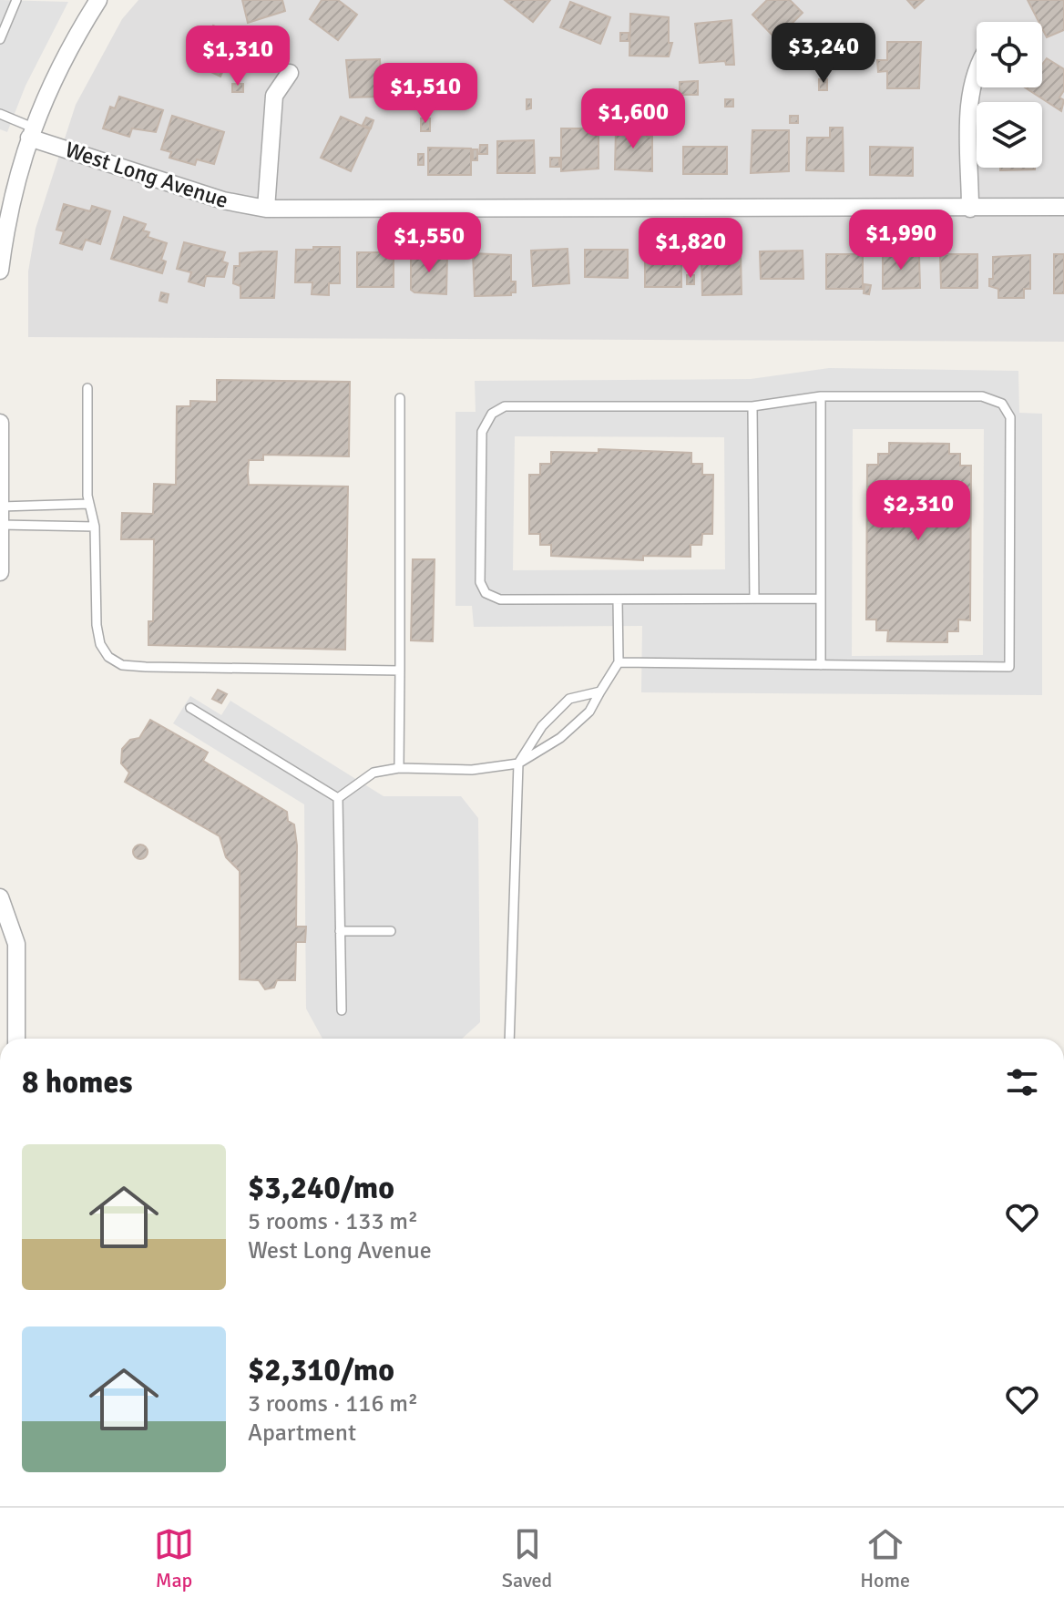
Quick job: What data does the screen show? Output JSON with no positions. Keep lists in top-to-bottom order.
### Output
{
  "streets": {
    "street": ["West Long Avenue"]
  },
  "page": {
    "price": [
      "$3,240",
      "$1,310",
      "$1,510",
      "$1,600",
      "$1,990",
      "$1,550",
      "$1,820",
      "$2,310"
    ],
    "heading": "8 homes",
    "list": [
      {
        "name": "$3,240/mo",
        "note": "5 rooms · 133 m² · West Long Avenue"
      },
      {
        "name": "$2,310/mo",
        "note": "3 rooms · 116 m² · Apartment"
      }
    ],
    "tabs": ["Map", "Saved", "Home"]
  }
}
